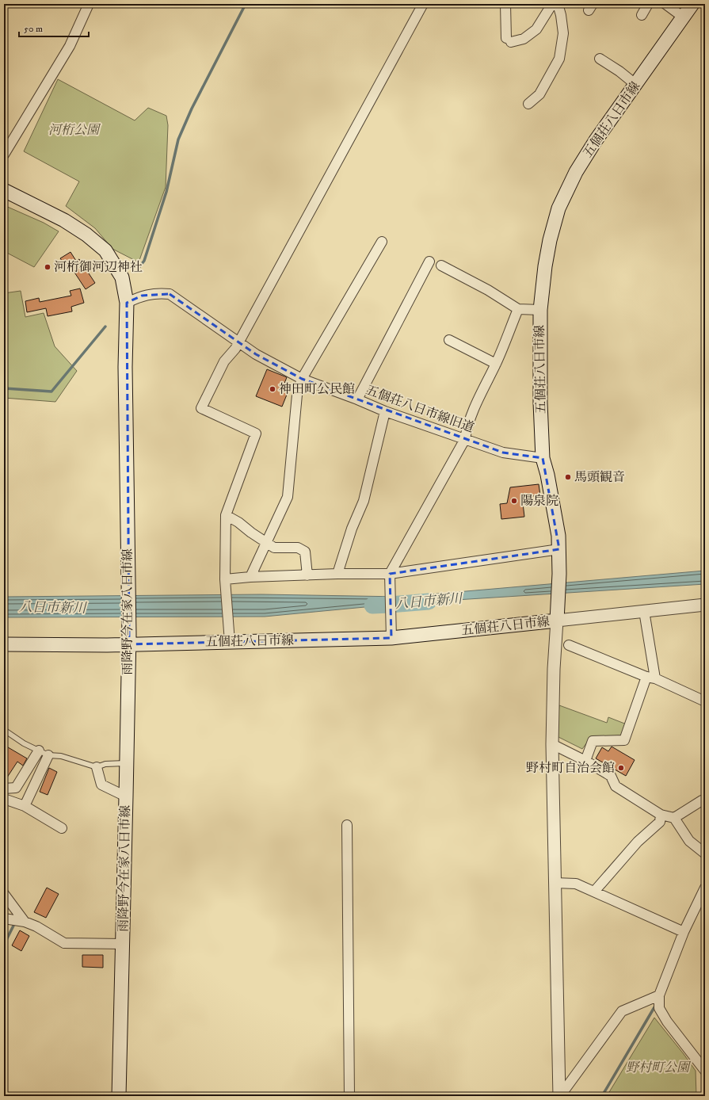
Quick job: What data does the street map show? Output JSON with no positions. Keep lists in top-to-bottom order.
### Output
{
  "streets": {
    "main road": ["五個荘八日市線", "雨降野今在家八日市線"],
    "street": ["五個荘八日市線旧道"]
  },
  "crossings": [
    ["五個荘八日市線", "五個荘八日市線旧道"],
    ["五個荘八日市線", "雨降野今在家八日市線"],
    ["五個荘八日市線旧道", "雨降野今在家八日市線"]
  ],
  "water": ["八日市新川"],
  "parks": ["河桁公園", "野村町公園"],
  "places": [
    "河桁御河辺神社",
    "神田町公民館",
    "馬頭観音",
    "陽泉院",
    "野村町自治会館"
  ],
  "scale_bar": "50 m"
}
